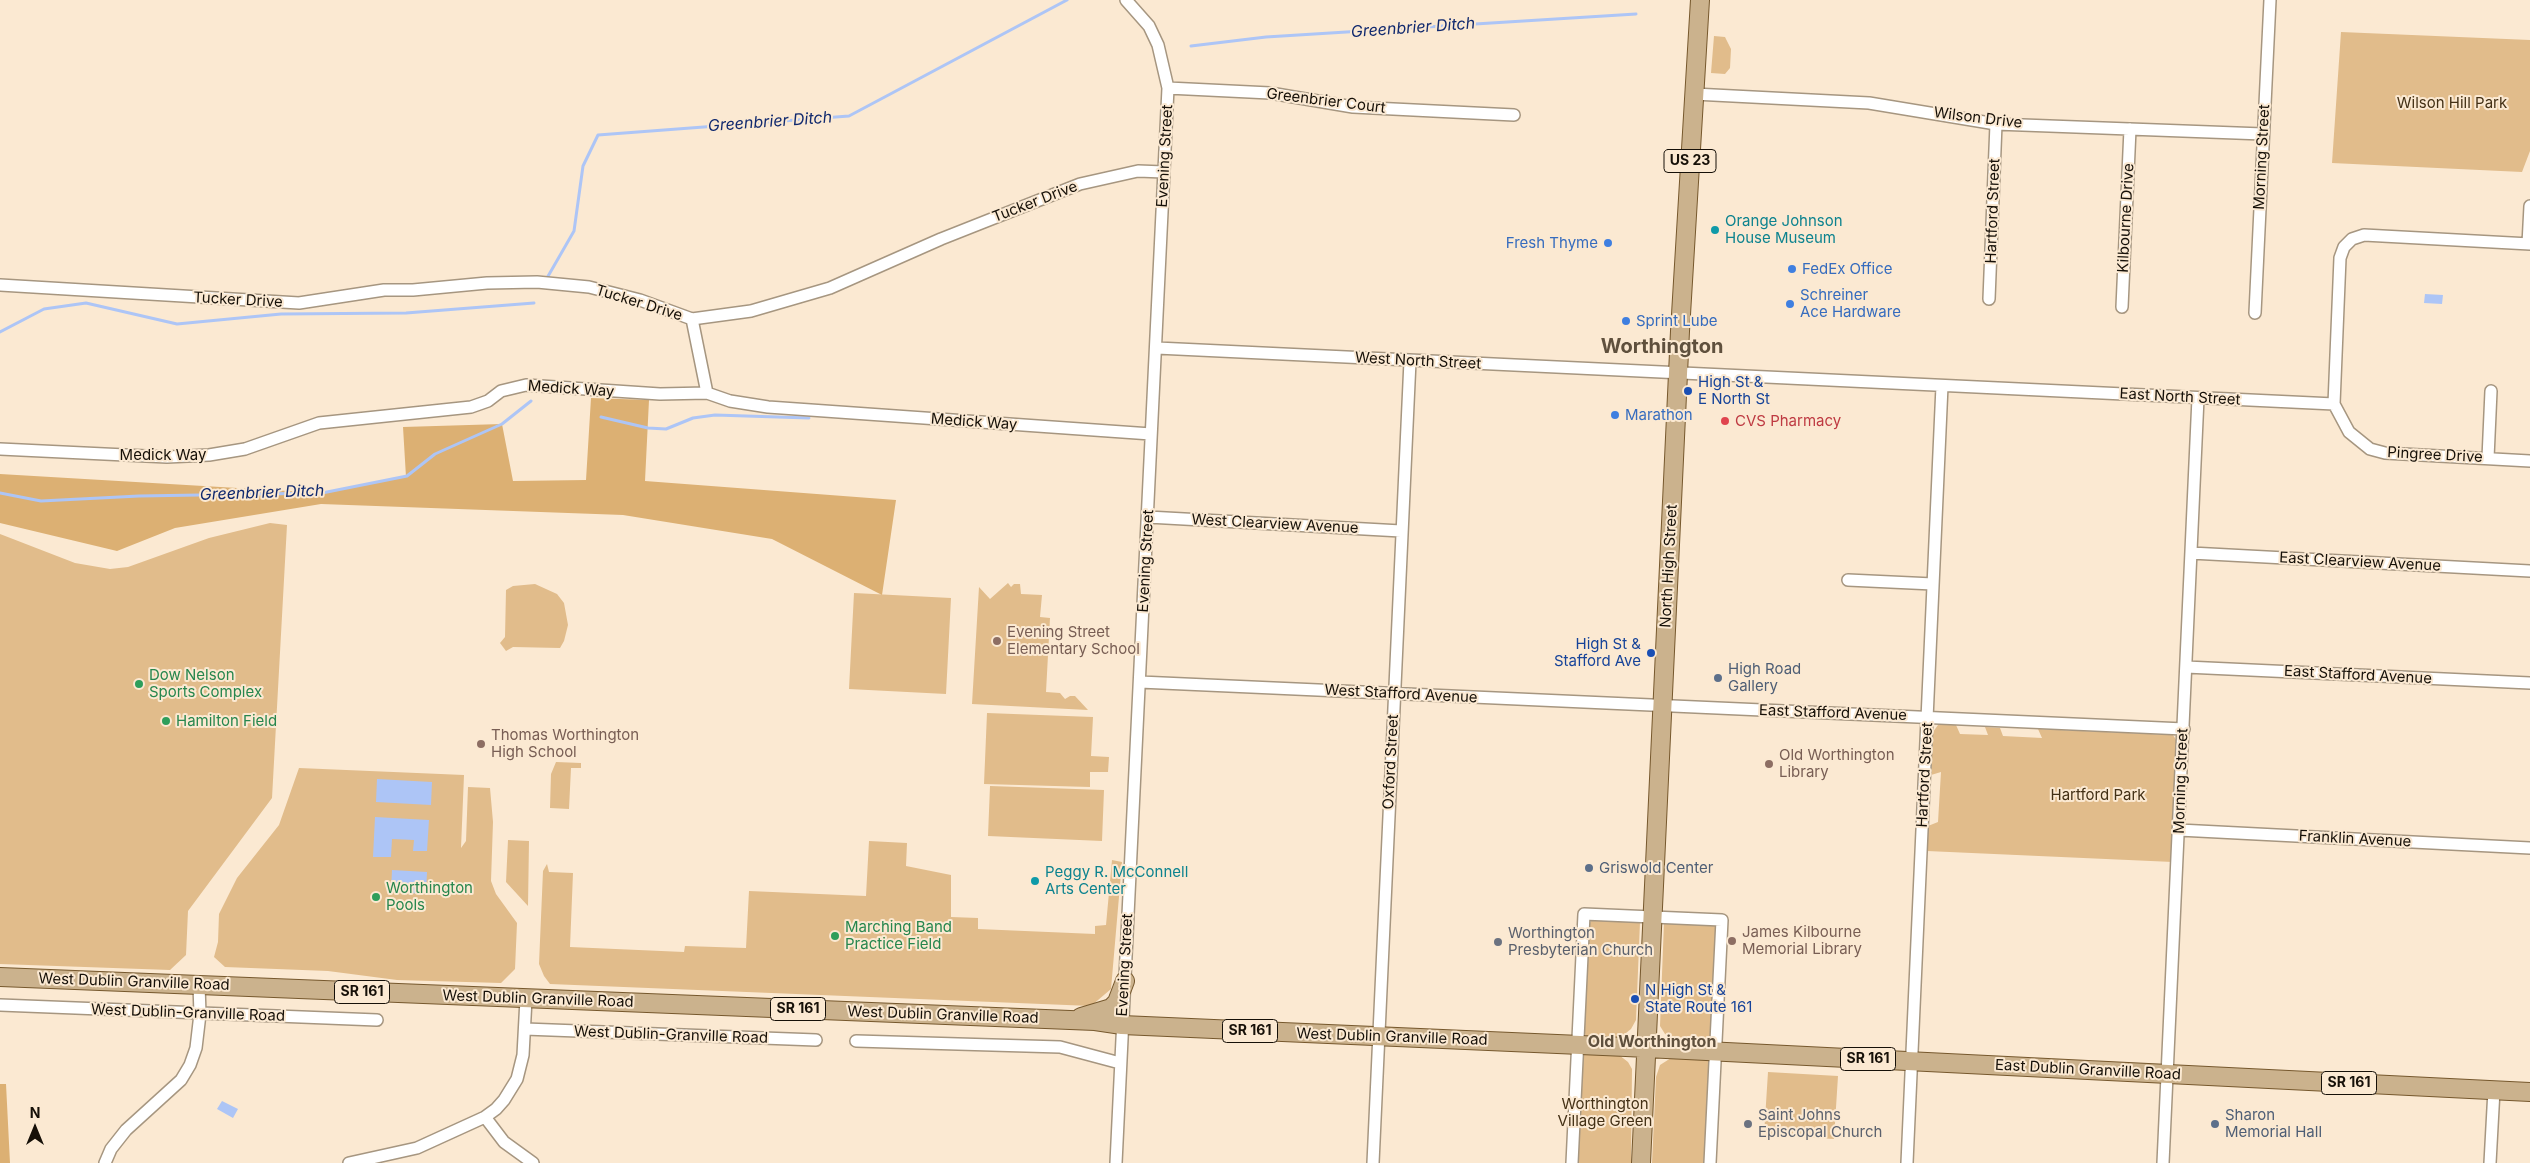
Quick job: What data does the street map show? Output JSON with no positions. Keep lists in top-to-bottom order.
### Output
{
  "streets": {
    "main road": [
      "US 23",
      "North High Street",
      "West Dublin Granville Road",
      "SR 161",
      "East Dublin Granville Road"
    ],
    "street": [
      "Greenbrier Court",
      "Wilson Drive",
      "Evening Street",
      "Morning Street",
      "Tucker Drive",
      "Hartford Street",
      "Kilbourne Drive",
      "West North Street",
      "Medick Way",
      "East North Street",
      "Pingree Drive",
      "West Clearview Avenue",
      "East Clearview Avenue",
      "East Stafford Avenue",
      "West Stafford Avenue",
      "Oxford Street",
      "Franklin Avenue",
      "West Dublin-Granville Road"
    ]
  },
  "crossings": [
    ["Greenbrier Court", "Evening Street"],
    ["Wilson Drive", "Morning Street"],
    ["Wilson Drive", "Hartford Street"],
    ["Wilson Drive", "Kilbourne Drive"],
    ["Wilson Drive", "North High Street"],
    ["Evening Street", "Tucker Drive"],
    ["Evening Street", "West North Street"],
    ["Evening Street", "Medick Way"],
    ["Evening Street", "West Clearview Avenue"],
    ["Evening Street", "West Stafford Avenue"],
    ["Evening Street", "West Dublin Granville Road"],
    ["Morning Street", "East North Street"],
    ["Morning Street", "East Clearview Avenue"],
    ["Morning Street", "East Stafford Avenue"],
    ["Morning Street", "Franklin Avenue"],
    ["Morning Street", "East Dublin Granville Road"],
    ["Hartford Street", "East North Street"],
    ["Hartford Street", "East Stafford Avenue"],
    ["Hartford Street", "East Dublin Granville Road"],
    ["West North Street", "East North Street"],
    ["West North Street", "North High Street"],
    ["West North Street", "Oxford Street"],
    ["East North Street", "Pingree Drive"],
    ["East North Street", "North High Street"],
    ["West Clearview Avenue", "Oxford Street"],
    ["North High Street", "East Stafford Avenue"],
    ["North High Street", "West Stafford Avenue"],
    ["North High Street", "West Dublin Granville Road"],
    ["North High Street", "East Dublin Granville Road"],
    ["East Stafford Avenue", "West Stafford Avenue"],
    ["West Stafford Avenue", "Oxford Street"],
    ["Oxford Street", "West Dublin Granville Road"],
    ["West Dublin Granville Road", "East Dublin Granville Road"]
  ],
  "districts": ["Worthington", "Old Worthington"],
  "water": ["Greenbrier Ditch"],
  "parks": ["Wilson Hill Park", "Hartford Park", "Worthington Village Green"],
  "places": [
    "Orange Johnson House Museum",
    "Fresh Thyme",
    "FedEx Office",
    "Schreiner Ace Hardware",
    "Sprint Lube",
    "High St & E North St",
    "Marathon",
    "CVS Pharmacy",
    "Evening Street Elementary School",
    "High St & Stafford Ave",
    "High Road Gallery",
    "Dow Nelson Sports Complex",
    "Hamilton Field",
    "Thomas Worthington High School",
    "Old Worthington Library",
    "Griswold Center",
    "Peggy R. McConnell Arts Center",
    "Worthington Pools",
    "Marching Band Practice Field",
    "James Kilbourne Memorial Library",
    "Worthington Presbyterian Church",
    "N High St & State Route 161",
    "Saint Johns Episcopal Church",
    "Sharon Memorial Hall"
  ],
  "north": "top"
}
